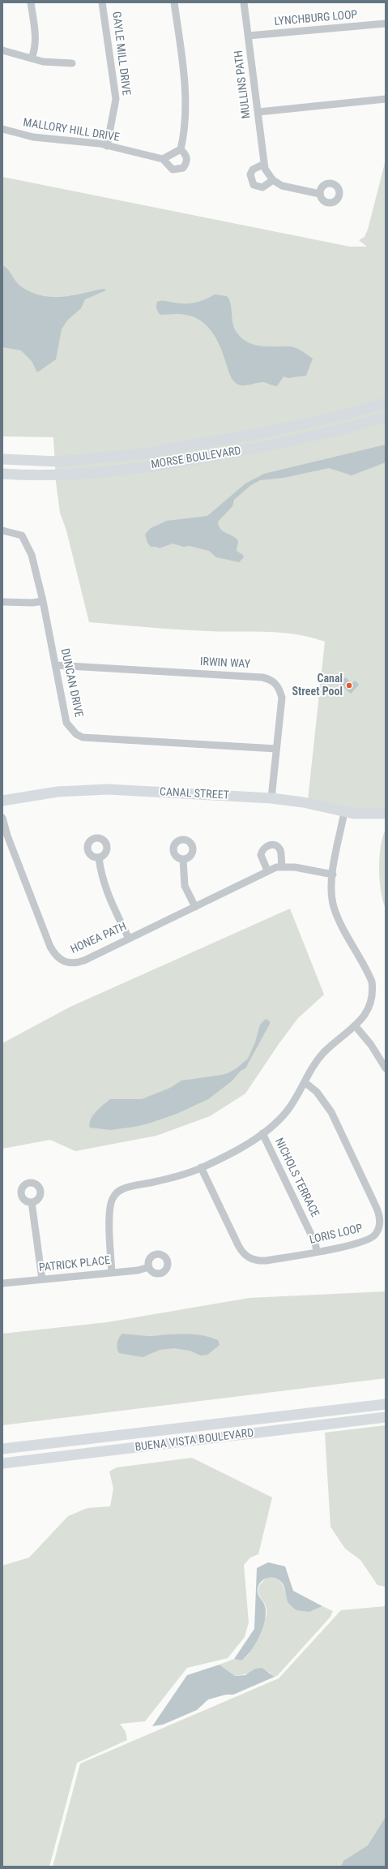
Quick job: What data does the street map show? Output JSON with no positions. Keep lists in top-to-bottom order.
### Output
{
  "streets": {
    "main road": ["MORSE BOULEVARD", "CANAL STREET", "BUENA VISTA BOULEVARD"],
    "street": [
      "LYNCHBURG LOOP",
      "GAYLE MILL DRIVE",
      "MULLINS PATH",
      "MALLORY HILL DRIVE",
      "IRWIN WAY",
      "DUNCAN DRIVE",
      "HONEA PATH",
      "NICHOLS TERRACE",
      "LORIS LOOP",
      "PATRICK PLACE"
    ]
  },
  "crossings": [
    ["LYNCHBURG LOOP", "MULLINS PATH"],
    ["GAYLE MILL DRIVE", "MALLORY HILL DRIVE"],
    ["IRWIN WAY", "DUNCAN DRIVE"],
    ["IRWIN WAY", "CANAL STREET"],
    ["NICHOLS TERRACE", "LORIS LOOP"]
  ],
  "places": ["Canal Street Pool"]
}
